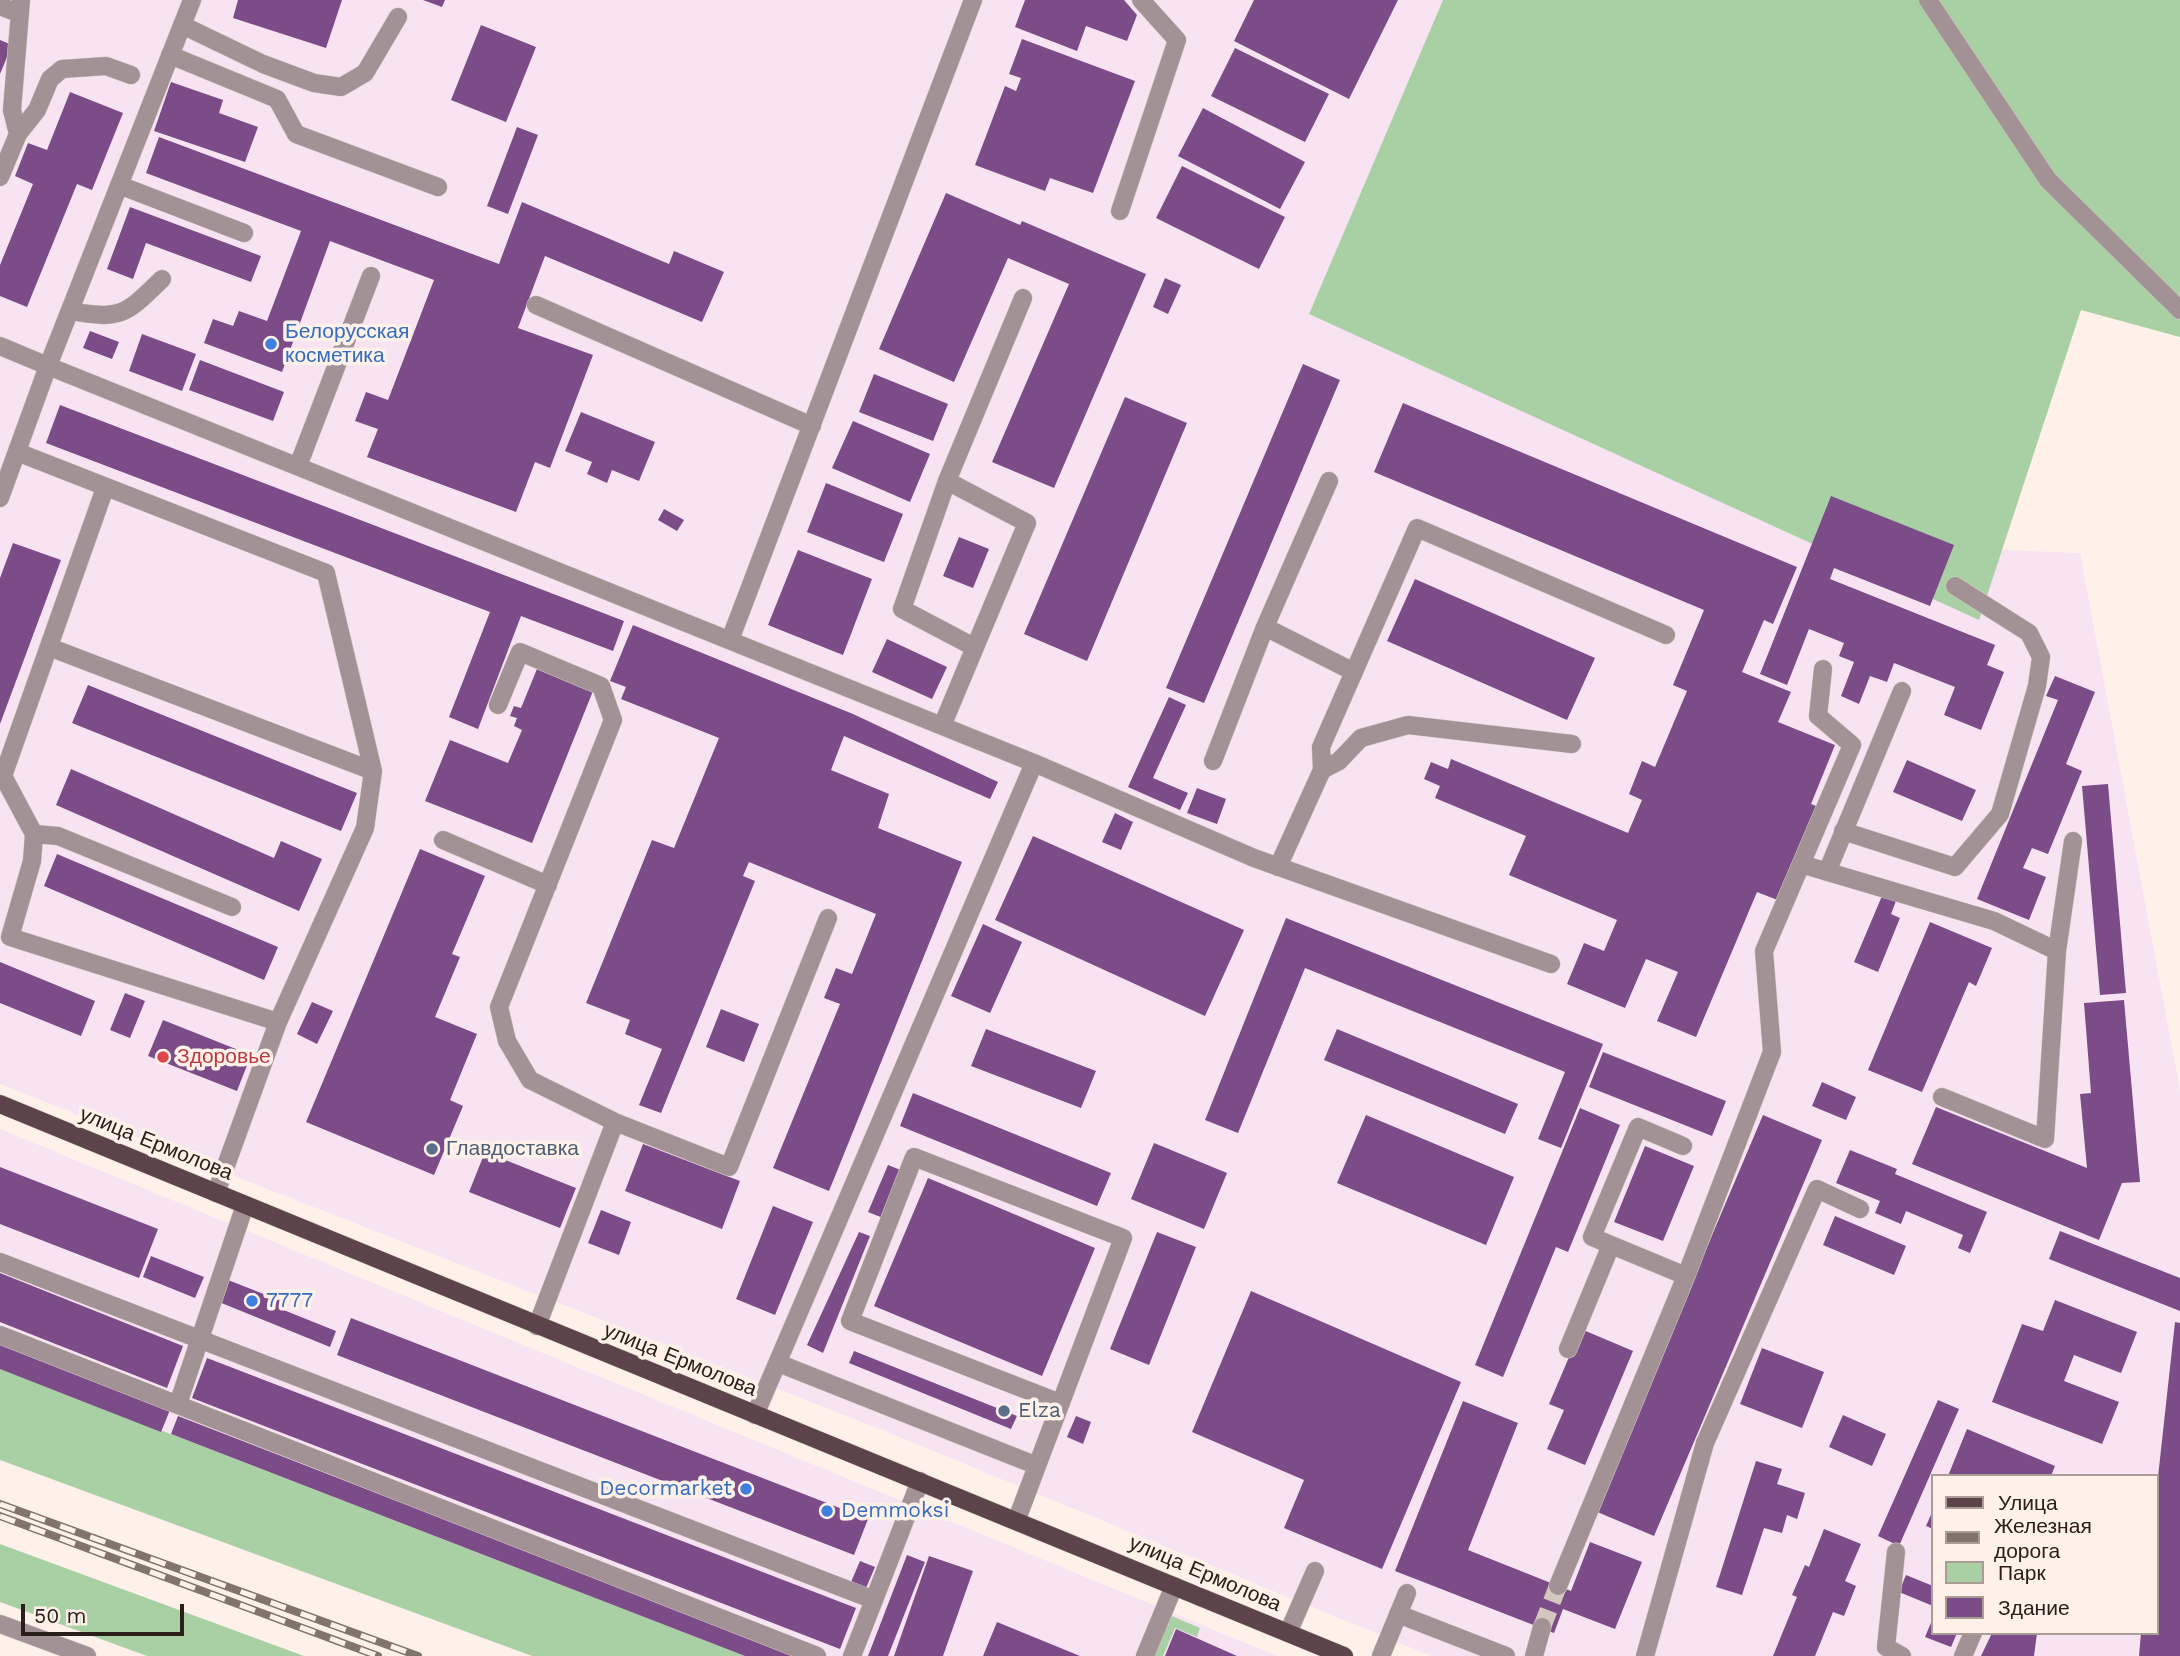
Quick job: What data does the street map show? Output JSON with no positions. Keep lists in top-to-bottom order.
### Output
{
  "streets": {
    "main road": ["улица Ермолова"]
  },
  "places": [
    "Белорусская косметика",
    "Здоровье",
    "Главдоставка",
    "7777",
    "Elza",
    "Decormarket",
    "Demmoksi"
  ],
  "legend": [
    "Улица",
    "Железная дорога",
    "Парк",
    "Здание"
  ],
  "scale_bar": "50 m"
}
